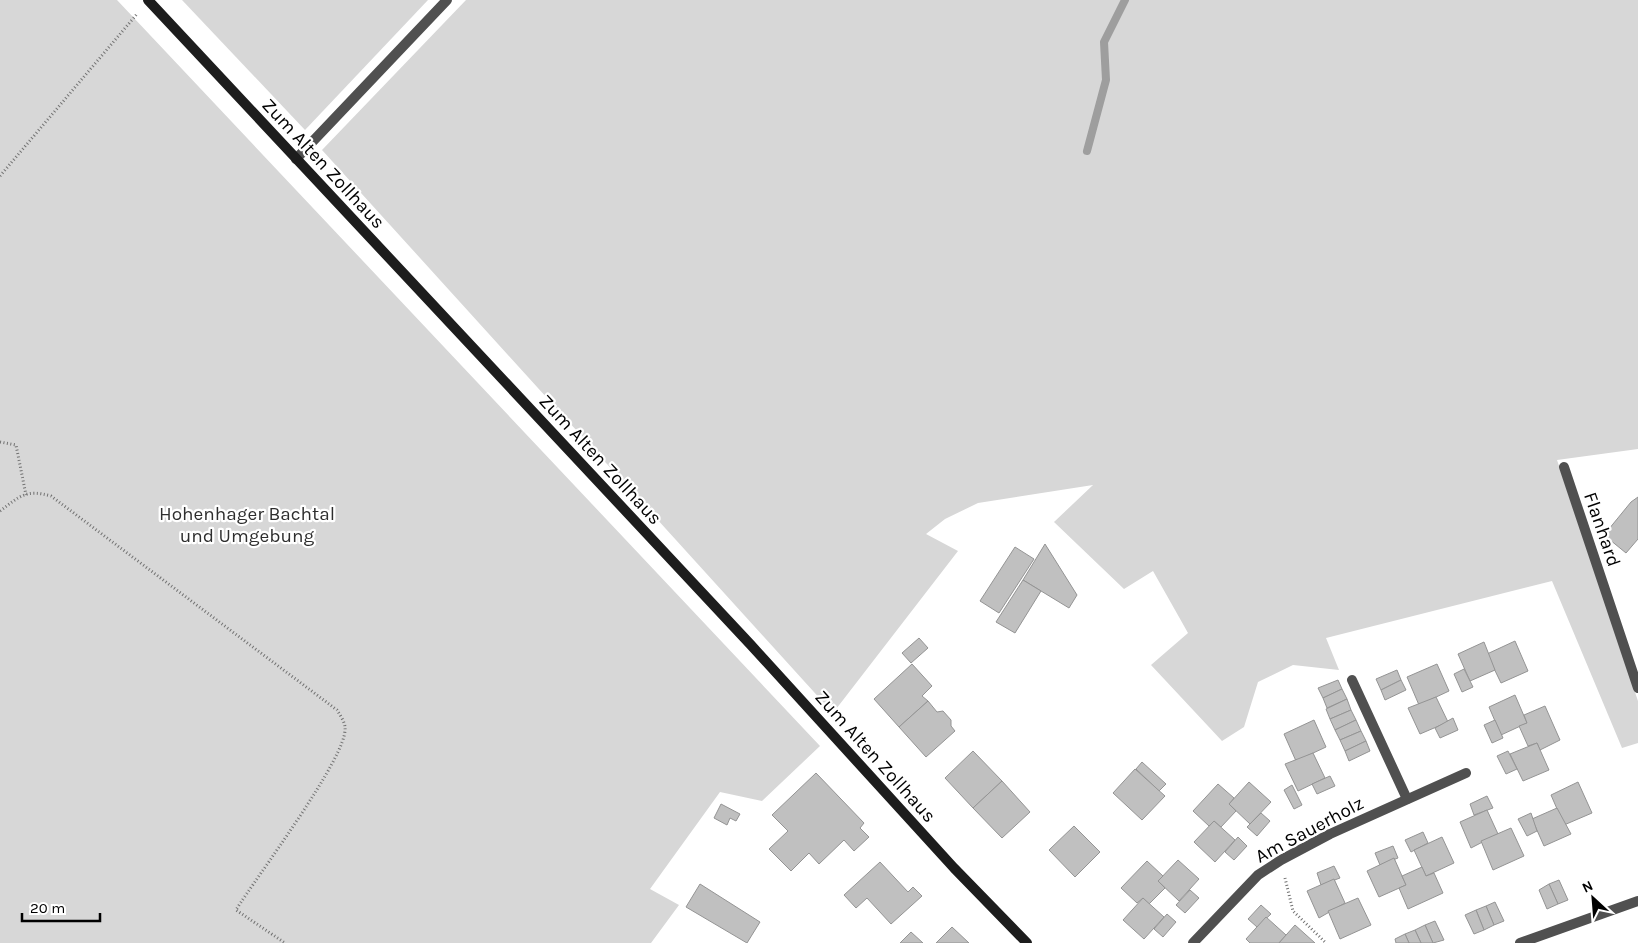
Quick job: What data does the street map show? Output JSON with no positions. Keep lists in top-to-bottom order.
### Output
{
  "streets": {
    "main road": ["Zum Alten Zollhaus"],
    "street": ["Flanhard", "Am Sauerholz"]
  },
  "parks": ["Hohenhager Bachtal und Umgebung"],
  "scale_bar": "20 m",
  "north": "top left"
}
